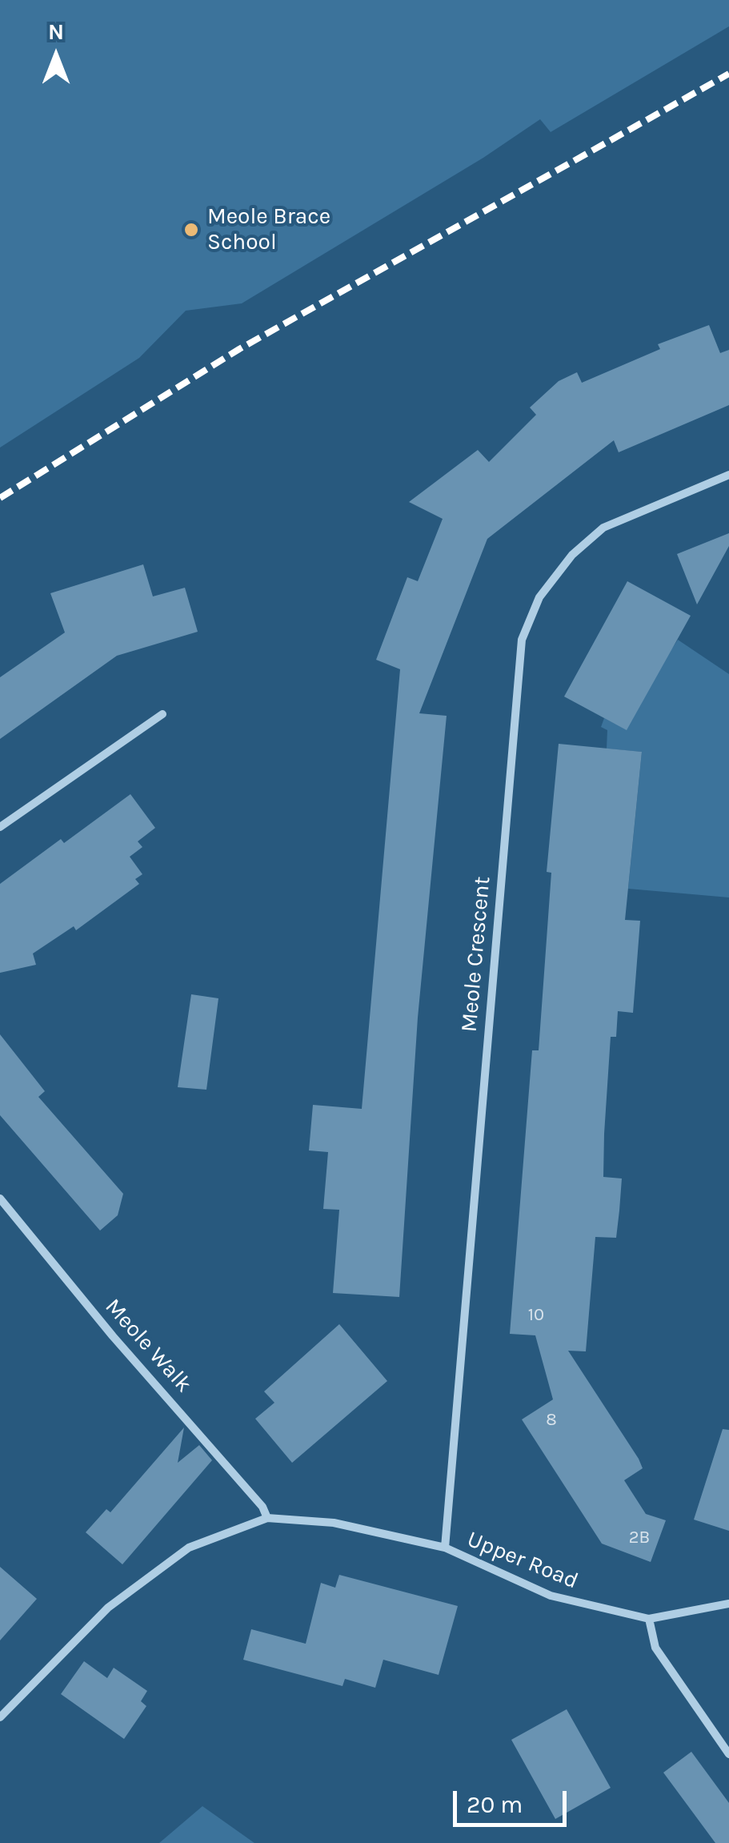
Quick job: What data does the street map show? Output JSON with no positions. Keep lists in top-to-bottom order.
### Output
{
  "streets": {
    "street": ["Meole Crescent", "Meole Walk", "Upper Road"]
  },
  "crossings": [
    ["Meole Crescent", "Upper Road"],
    ["Meole Walk", "Upper Road"]
  ],
  "places": ["Meole Brace School"],
  "house_numbers": ["10", "8", "2B"],
  "scale_bar": "20 m",
  "north": "top"
}
